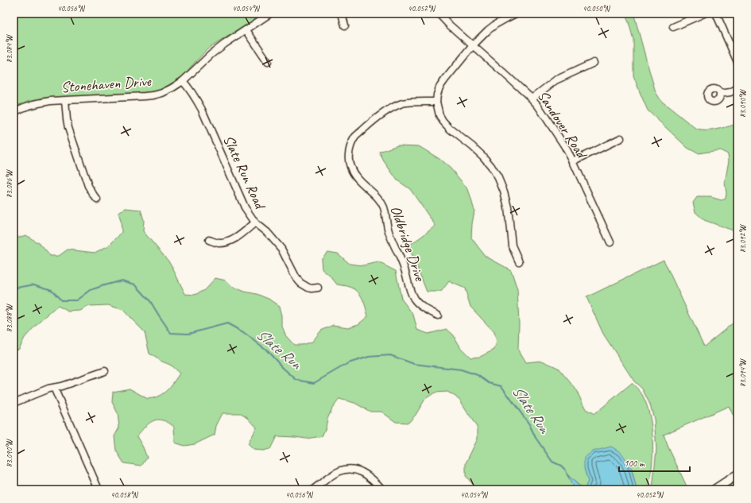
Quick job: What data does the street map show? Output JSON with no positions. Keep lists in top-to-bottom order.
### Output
{
  "streets": {
    "street": [
      "Stonehaven Drive",
      "Sandover Road",
      "Slate Run Road",
      "Oldbridge Drive"
    ]
  },
  "crossings": [
    ["Stonehaven Drive", "Slate Run Road"]
  ],
  "water": ["Slate Run"],
  "scale_bar": "100 m",
  "coordinates": [
    "40.056°N",
    "40.054°N",
    "40.052°N",
    "40.050°N",
    "83.084°W",
    "83.090°W",
    "83.086°W",
    "83.092°W",
    "83.088°W",
    "83.094°W",
    "40.058°N"
  ]
}
